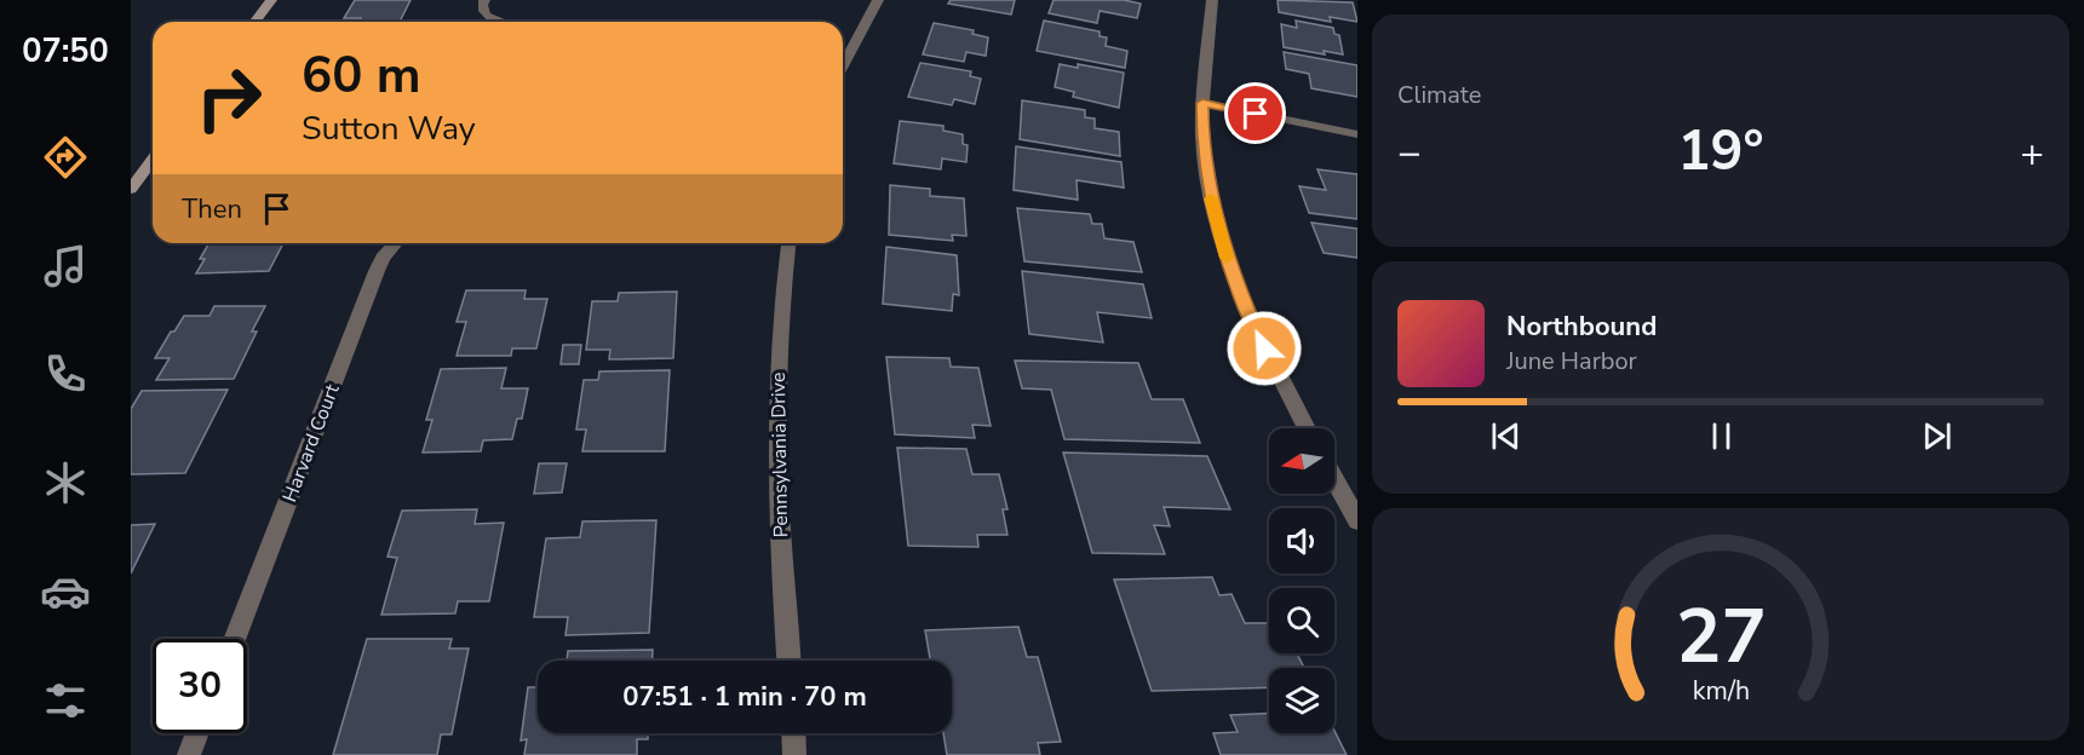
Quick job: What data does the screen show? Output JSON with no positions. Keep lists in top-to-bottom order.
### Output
{
  "streets": {
    "street": ["Harvard Court", "Pennsylvania Drive"]
  },
  "north": "left",
  "page": {
    "tabs": "07:50",
    "tile": "Climate",
    "turn": ["60 m", "Sutton Way"],
    "heat": ["−", "19°", "+"],
    "then": "Then",
    "song": ["Northbound", "June Harbor"],
    "limit": "30",
    "trip": "07:51 · 1 min · 70 m",
    "gauge": ["27", "km/h"]
  }
}
